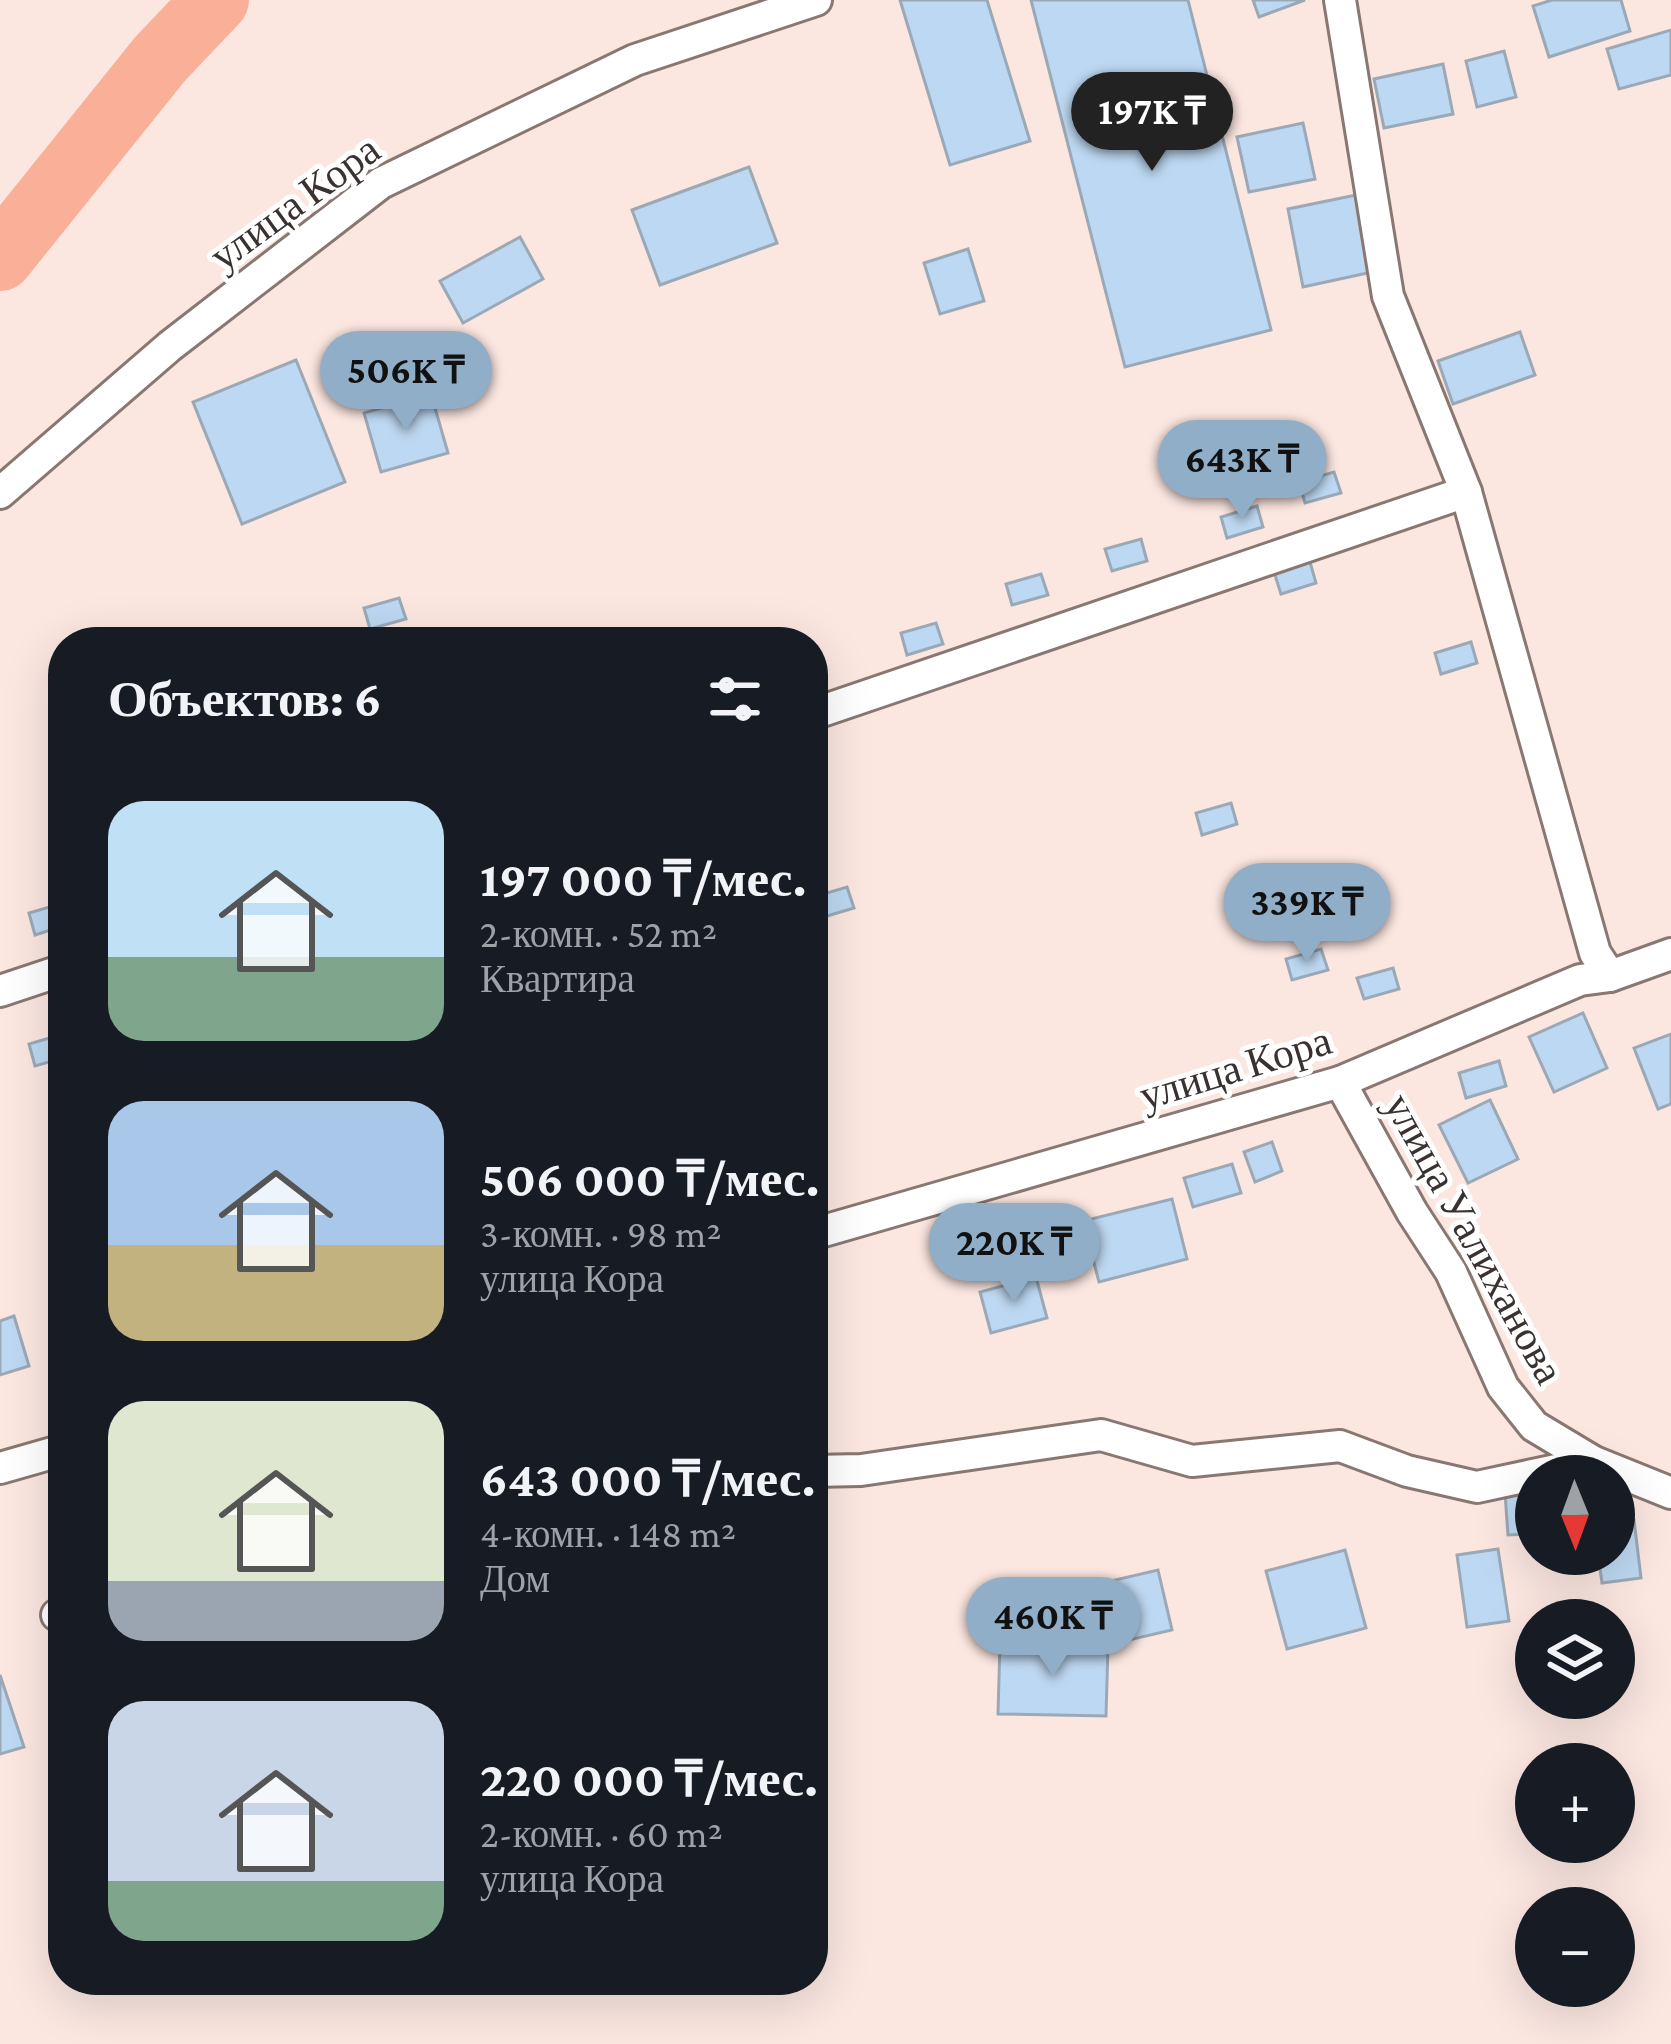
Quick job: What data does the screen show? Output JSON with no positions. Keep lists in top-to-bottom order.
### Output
{
  "streets": {
    "street": ["улица Кора", "улица Уалиханова"]
  },
  "crossings": [
    ["улица Кора", "улица Уалиханова"]
  ],
  "north": "bottom",
  "page": {
    "price": [
      "197K ₸",
      "506K ₸",
      "643K ₸",
      "339K ₸",
      "220K ₸",
      "460K ₸"
    ],
    "heading": "Объектов: 6",
    "list": [
      {
        "name": "197 000 ₸/мес.",
        "note": "2-комн. · 52 m² · Квартира"
      },
      {
        "name": "506 000 ₸/мес.",
        "note": "3-комн. · 98 m² · улица Кора"
      },
      {
        "name": "643 000 ₸/мес.",
        "note": "4-комн. · 148 m² · Дом"
      },
      {
        "name": "220 000 ₸/мес.",
        "note": "2-комн. · 60 m² · улица Кора"
      }
    ],
    "map_buttons": ["+", "−"]
  }
}
